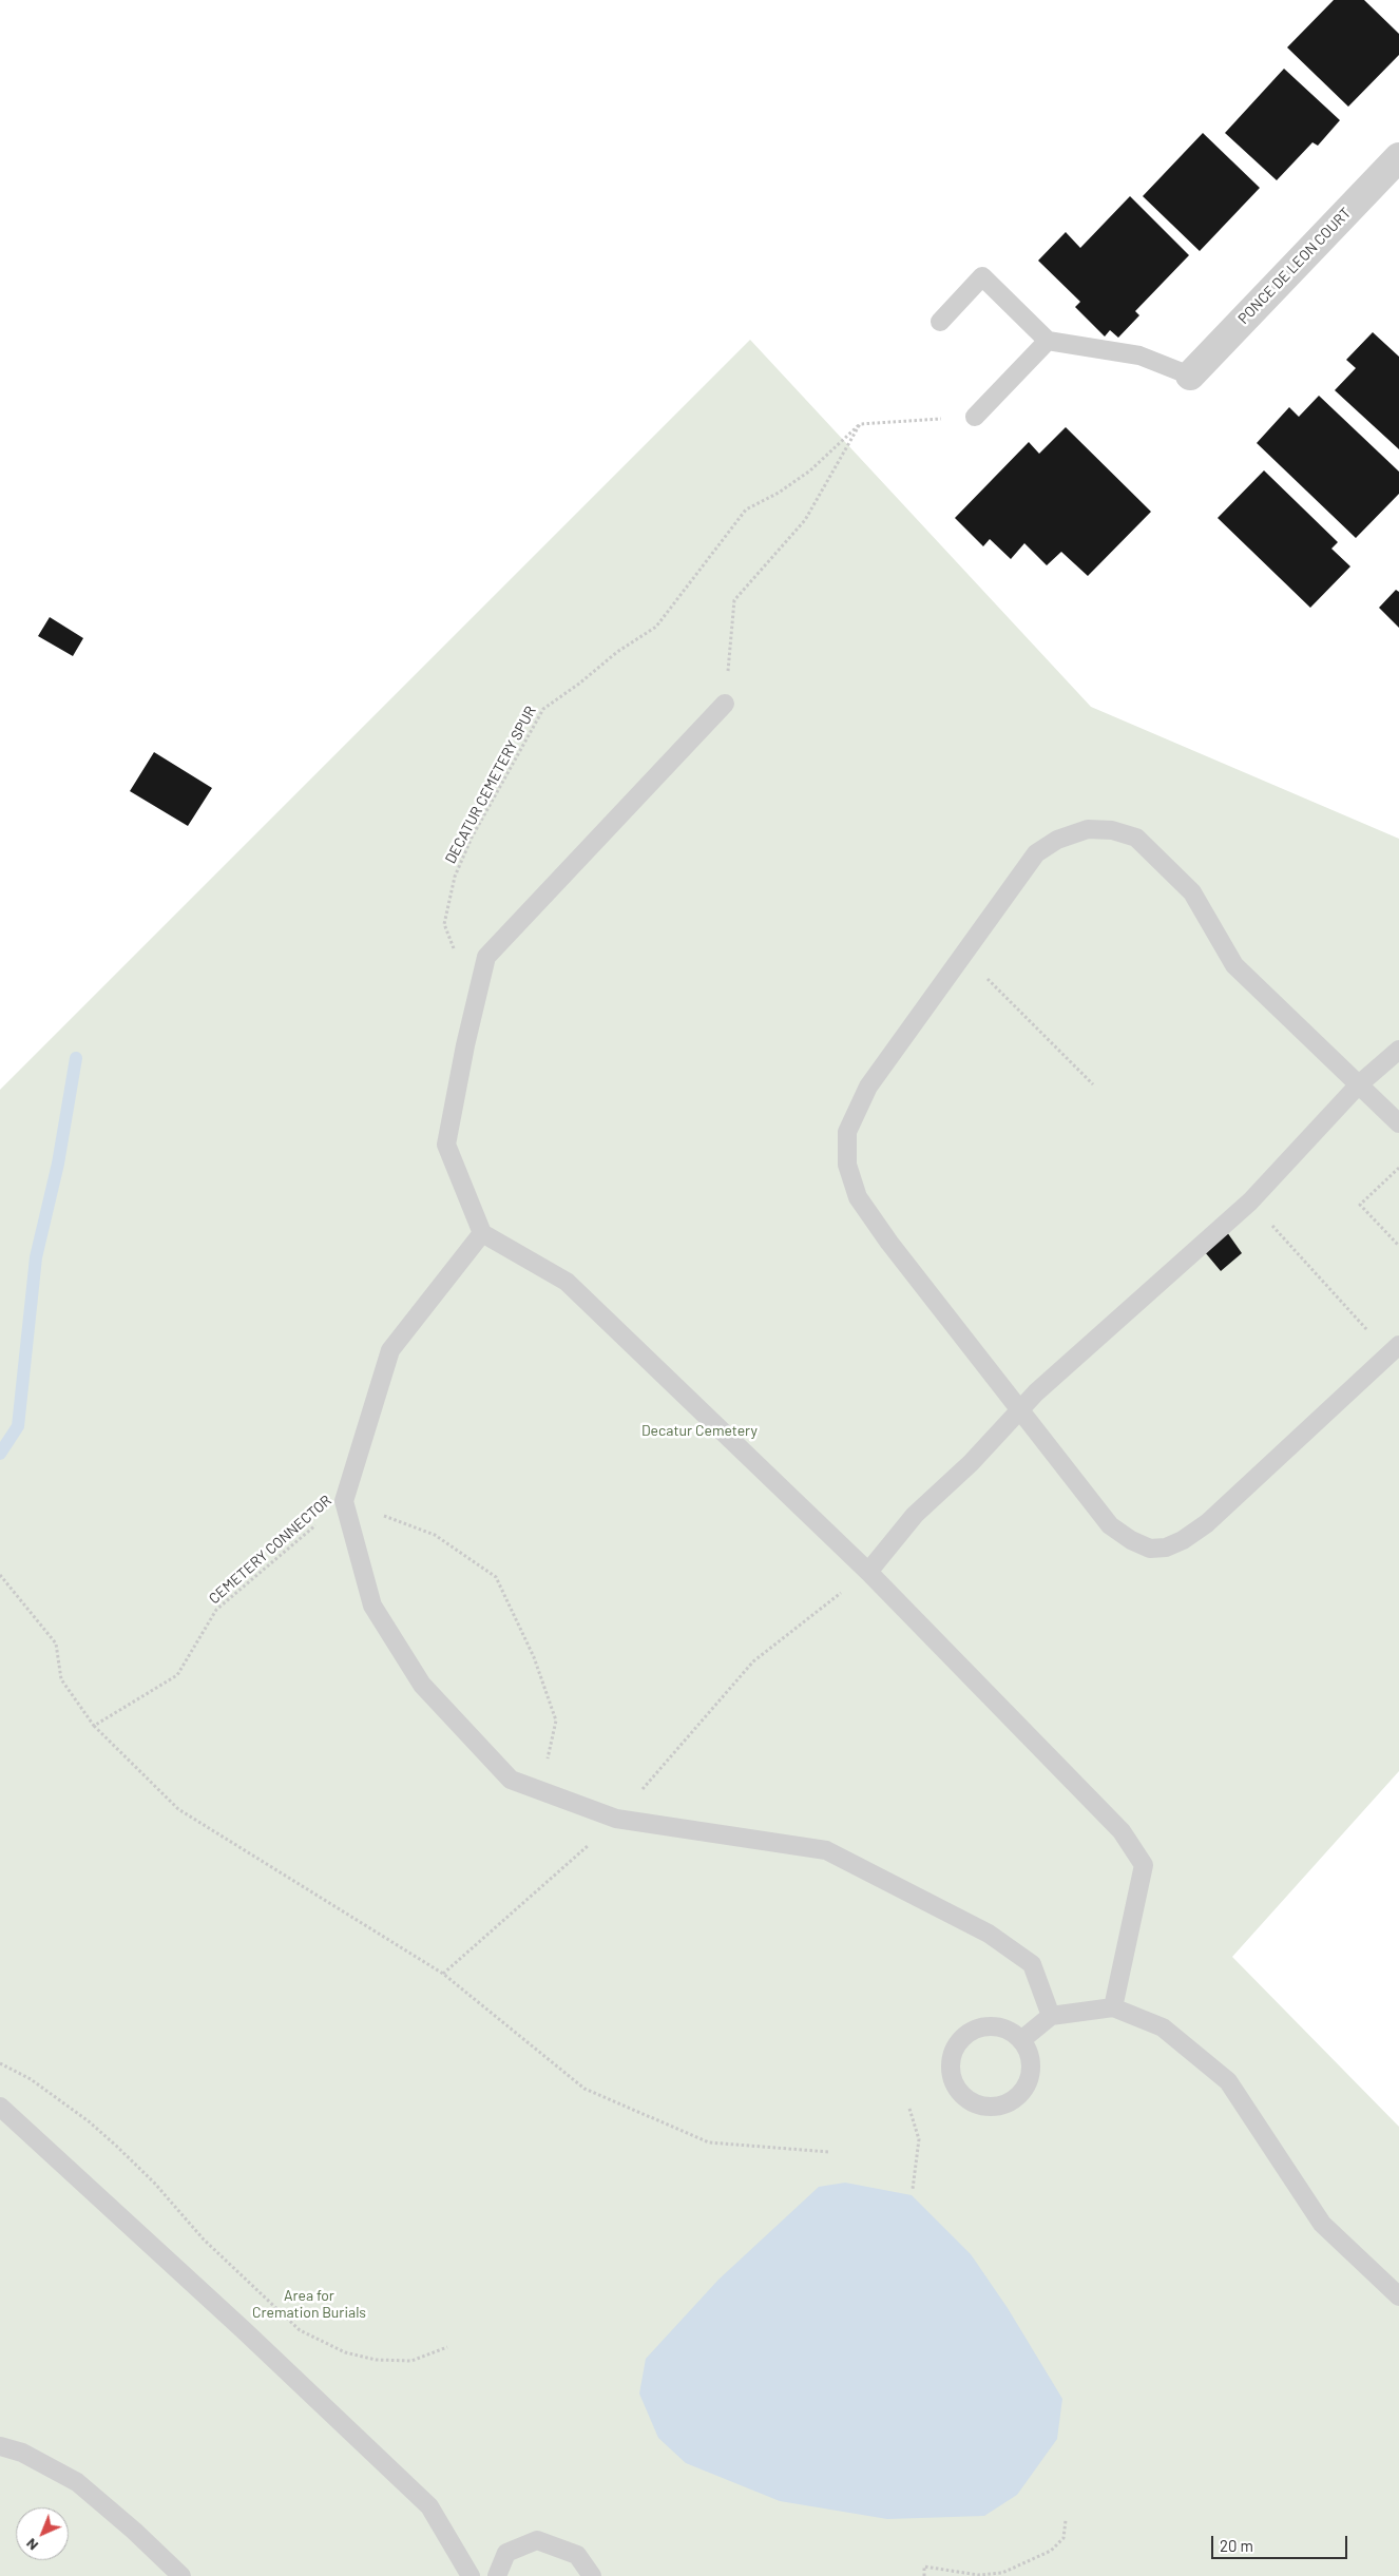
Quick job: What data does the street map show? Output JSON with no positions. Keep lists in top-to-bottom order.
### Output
{
  "streets": {
    "street": ["PONCE DE LEON COURT"],
    "path": ["DECATUR CEMETERY SPUR", "CEMETERY CONNECTOR"]
  },
  "parks": ["Decatur Cemetery", "Area for Cremation Burials"],
  "scale_bar": "20 m",
  "north": "bottom left"
}
